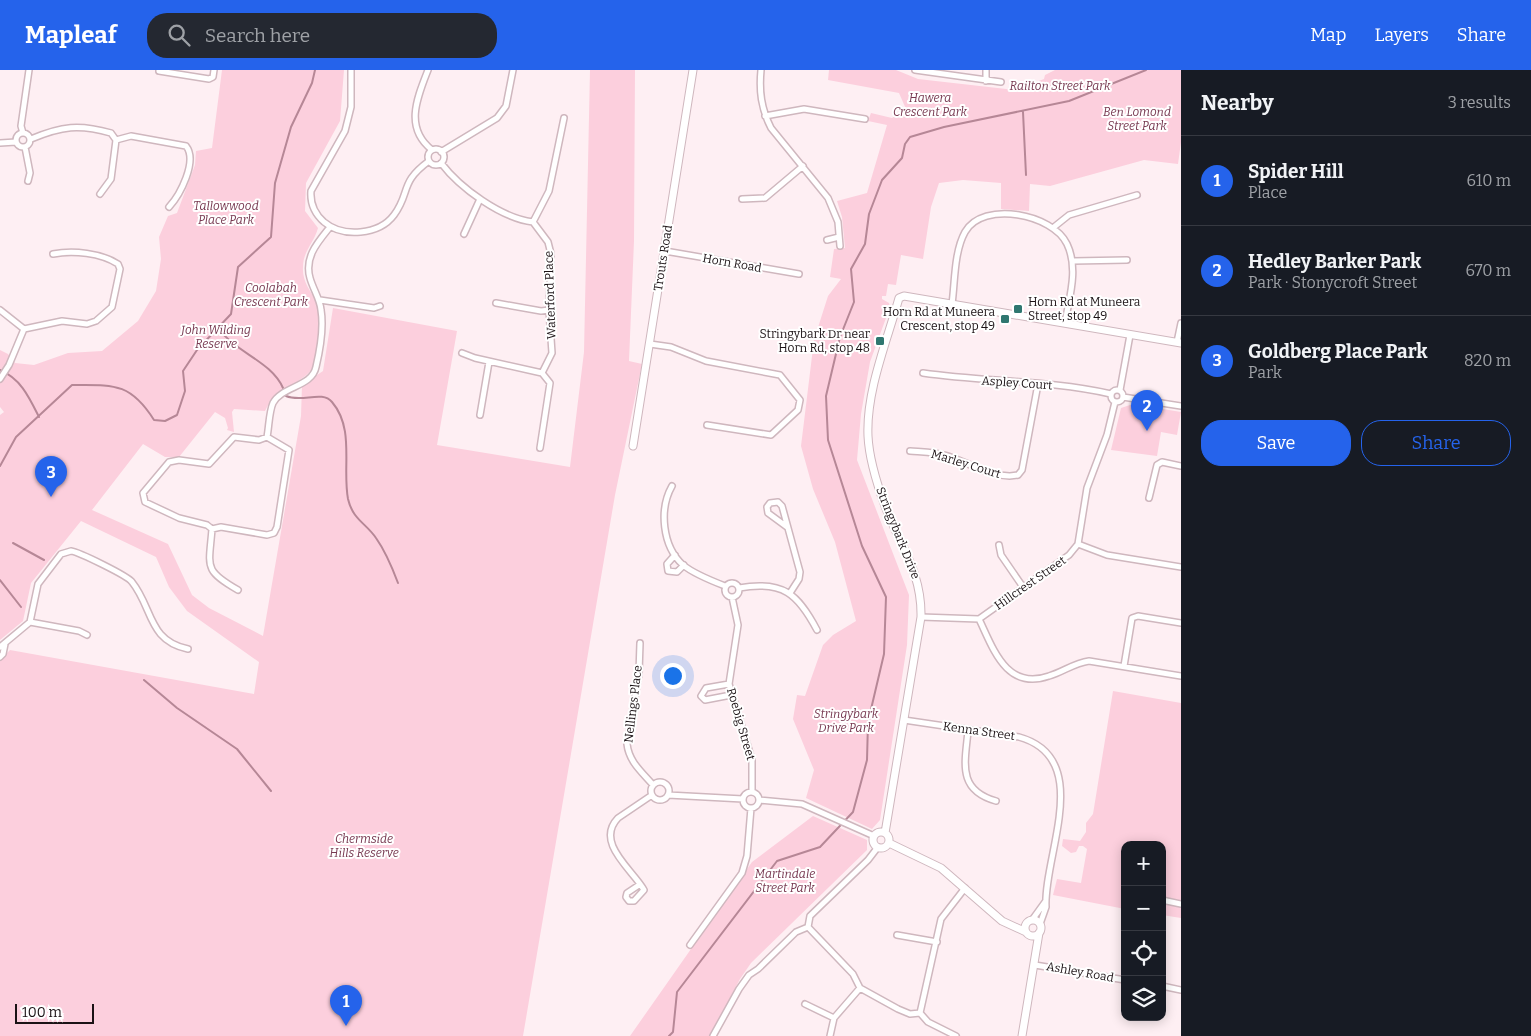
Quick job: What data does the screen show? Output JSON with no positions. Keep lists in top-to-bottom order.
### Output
{
  "streets": {
    "street": [
      "Trouts Road",
      "Horn Road",
      "Waterford Place",
      "Aspley Court",
      "Marley Court",
      "Stringybark Drive",
      "Hillcrest Street",
      "Nellings Place",
      "Roebig Street",
      "Kenna Street",
      "Ashley Road"
    ]
  },
  "crossings": [
    ["Trouts Road", "Horn Road"],
    ["Aspley Court", "Marley Court"],
    ["Stringybark Drive", "Kenna Street"],
    ["Nellings Place", "Roebig Street"]
  ],
  "parks": [
    "Railton Street Park",
    "Hawera Crescent Park",
    "Ben Lomond Street Park",
    "Tallowwood Place Park",
    "Coolabah Crescent Park",
    "John Wilding Reserve",
    "Stringybark Drive Park",
    "Chermside Hills Reserve",
    "Martindale Street Park"
  ],
  "places": {
    "transit": ["Horn Rd at Muneera Street, stop 49", "Horn Rd at Muneera Crescent, stop 49", "Stringybark Dr near Horn Rd, stop 48"]
  },
  "scale_bar": "100 m",
  "page": {
    "header": "Mapleaf",
    "search": "Search here",
    "nav": ["Map", "Layers", "Share"],
    "heading": ["Nearby", "3 results"],
    "list": [
      {
        "mark": "1",
        "name": "Spider Hill",
        "note": "Place",
        "value": "610 m"
      },
      {
        "mark": "2",
        "name": "Hedley Barker Park",
        "note": "Park · Stonycroft Street",
        "value": "670 m"
      },
      {
        "mark": "3",
        "name": "Goldberg Place Park",
        "note": "Park",
        "value": "820 m"
      }
    ],
    "pins": ["2", "3", "1"],
    "buttons": ["Save", "Share"],
    "map_buttons": ["+", "−"],
    "scale": "100 m"
  }
}
